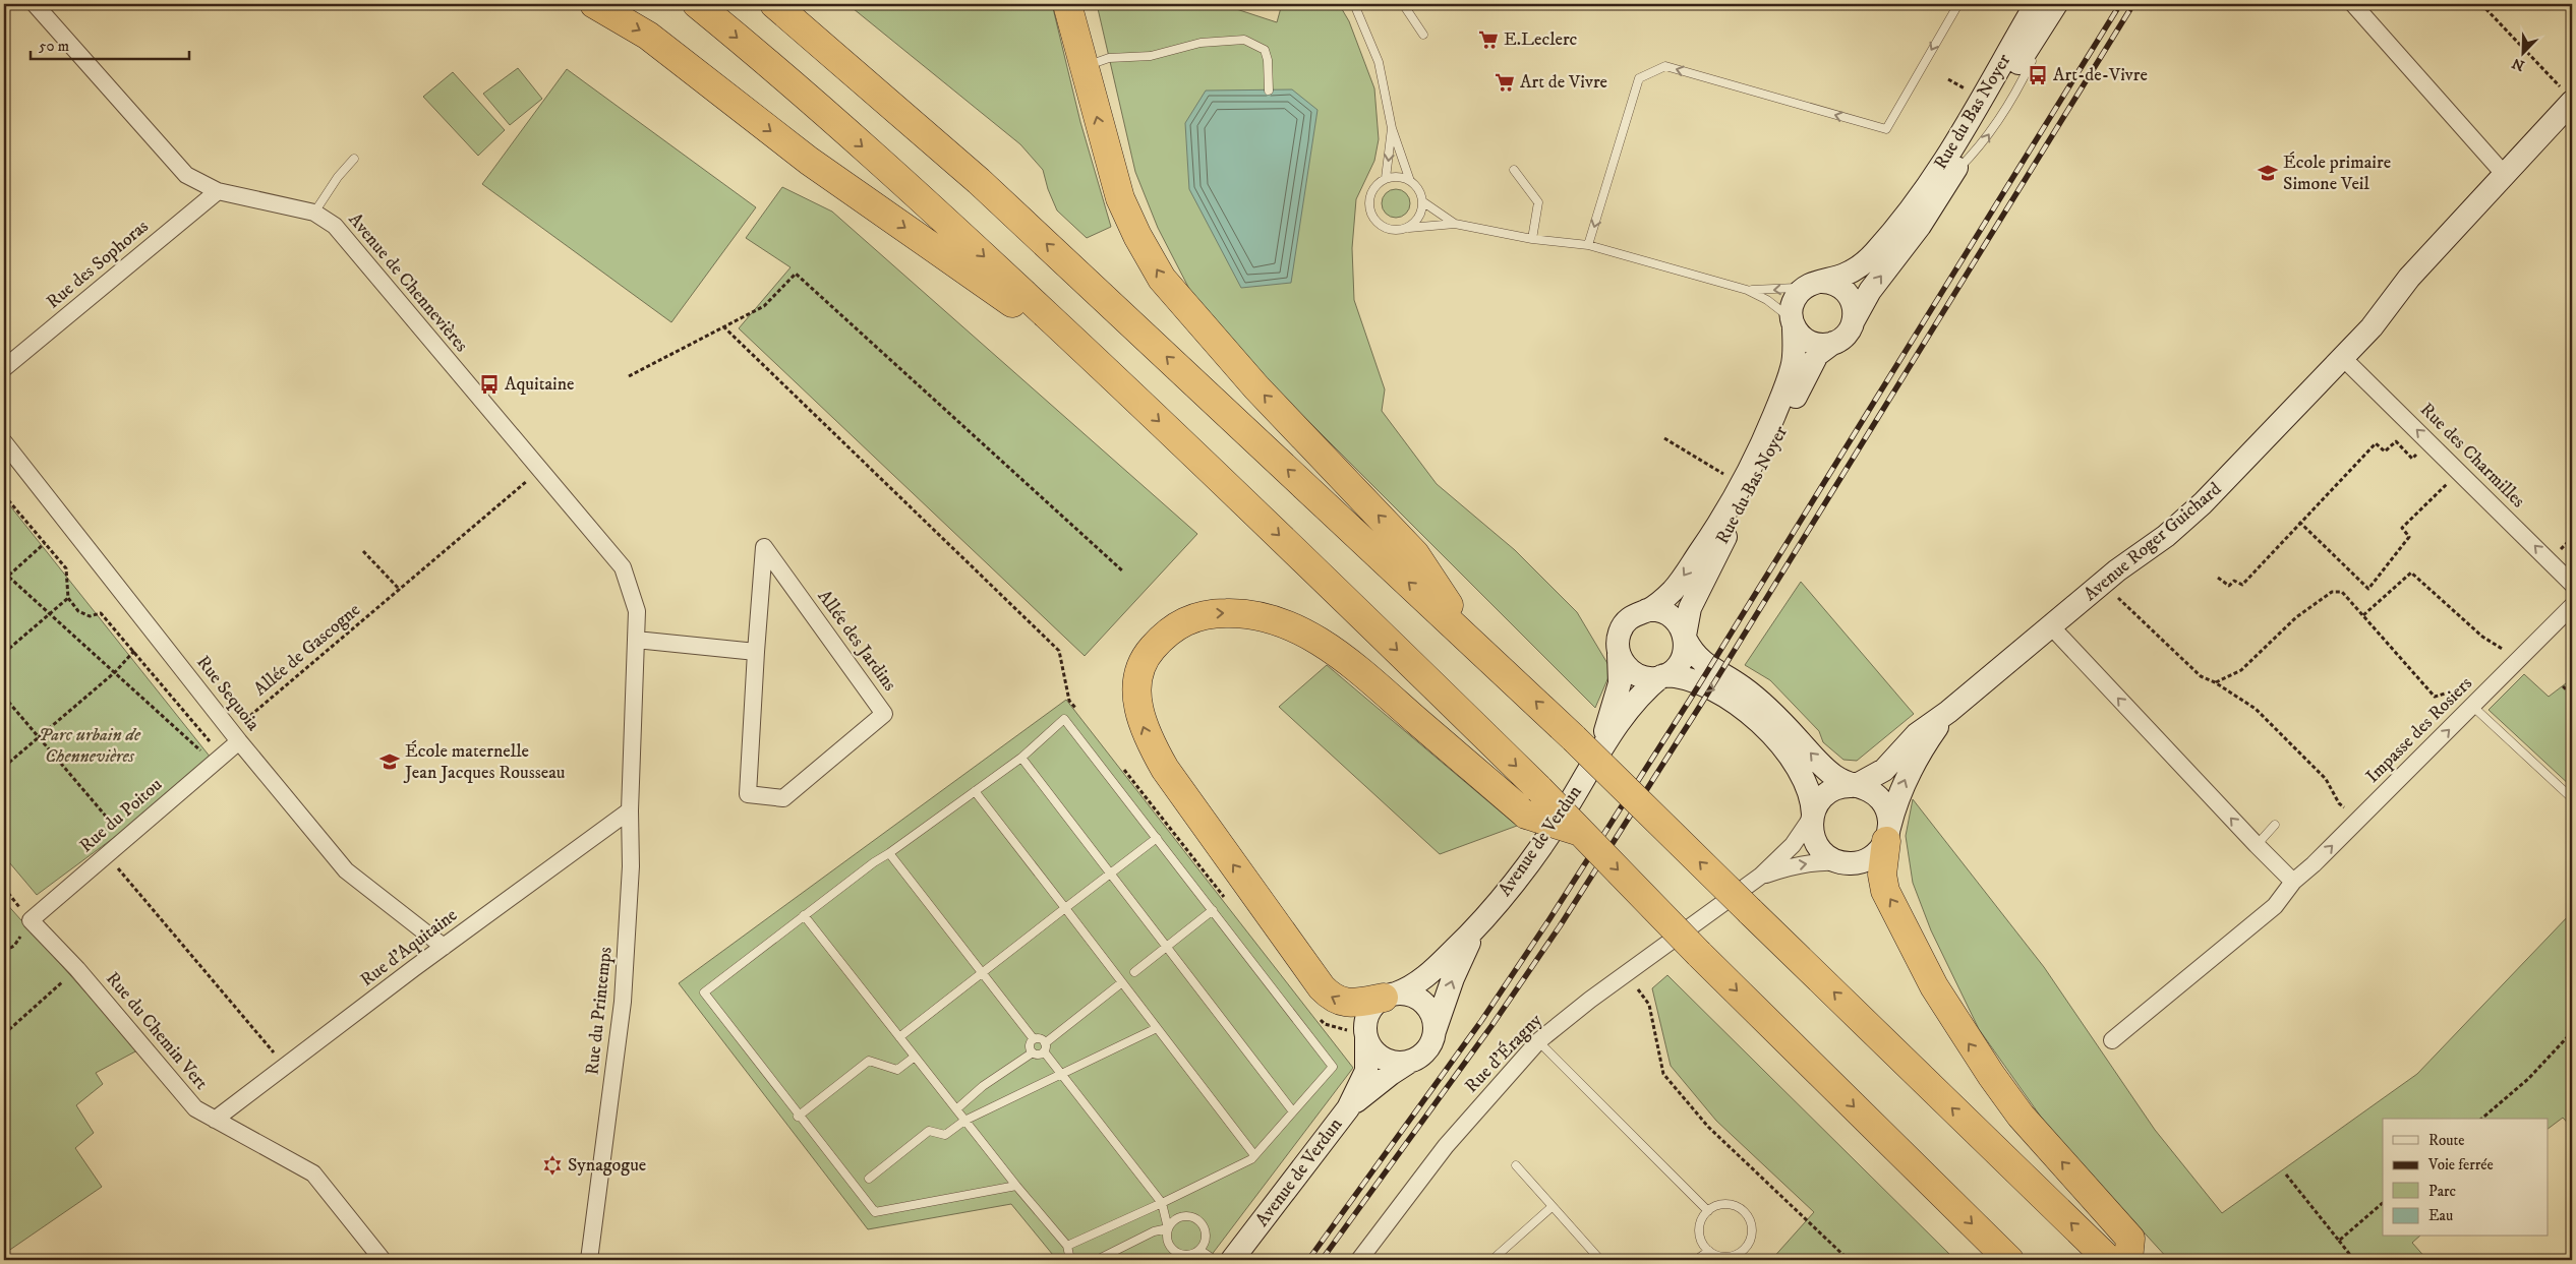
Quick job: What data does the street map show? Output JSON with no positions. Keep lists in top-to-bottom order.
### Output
{
  "streets": {
    "main road": ["Rue du Bas Noyer", "Avenue Roger Guichard", "Avenue de Verdun"],
    "street": [
      "Rue des Sophoras",
      "Avenue de Chennevières",
      "Rue des Charmilles",
      "Allée des Jardins",
      "Rue Sequoia",
      "Impasse des Rosiers",
      "Rue du Poitou",
      "Rue d'Aquitaine",
      "Rue du Printemps",
      "Rue du Chemin Vert",
      "Rue d'Éragny"
    ],
    "path": ["Allée de Gascogne"]
  },
  "crossings": [
    ["Rue du Bas Noyer", "Avenue de Verdun"],
    ["Rue des Sophoras", "Avenue de Chennevières"],
    ["Avenue de Chennevières", "Allée de Gascogne"],
    ["Avenue de Chennevières", "Rue du Printemps"],
    ["Rue des Charmilles", "Avenue Roger Guichard"],
    ["Avenue Roger Guichard", "Rue d'Éragny"],
    ["Allée de Gascogne", "Rue Sequoia"],
    ["Allée de Gascogne", "Rue du Poitou"],
    ["Rue Sequoia", "Rue du Poitou"],
    ["Rue Sequoia", "Rue d'Aquitaine"],
    ["Rue du Poitou", "Rue du Chemin Vert"],
    ["Rue d'Aquitaine", "Rue du Printemps"],
    ["Rue d'Aquitaine", "Rue du Chemin Vert"]
  ],
  "one_way": ["Rue des Charmilles", "Impasse des Rosiers"],
  "parks": ["Parc urbain de Chennevières"],
  "places": {
    "supermarket": ["E.Leclerc", "Art de Vivre"],
    "bus stop": ["Art-de-Vivre", "Aquitaine"],
    "school or university": ["École primaire Simone Veil", "École maternelle Jean Jacques Rousseau"],
    "synagogue": ["Synagogue"]
  },
  "legend": [
    "Route",
    "Voie ferrée",
    "Parc",
    "Eau"
  ],
  "scale_bar": "50 m",
  "north": "bottom left"
}
